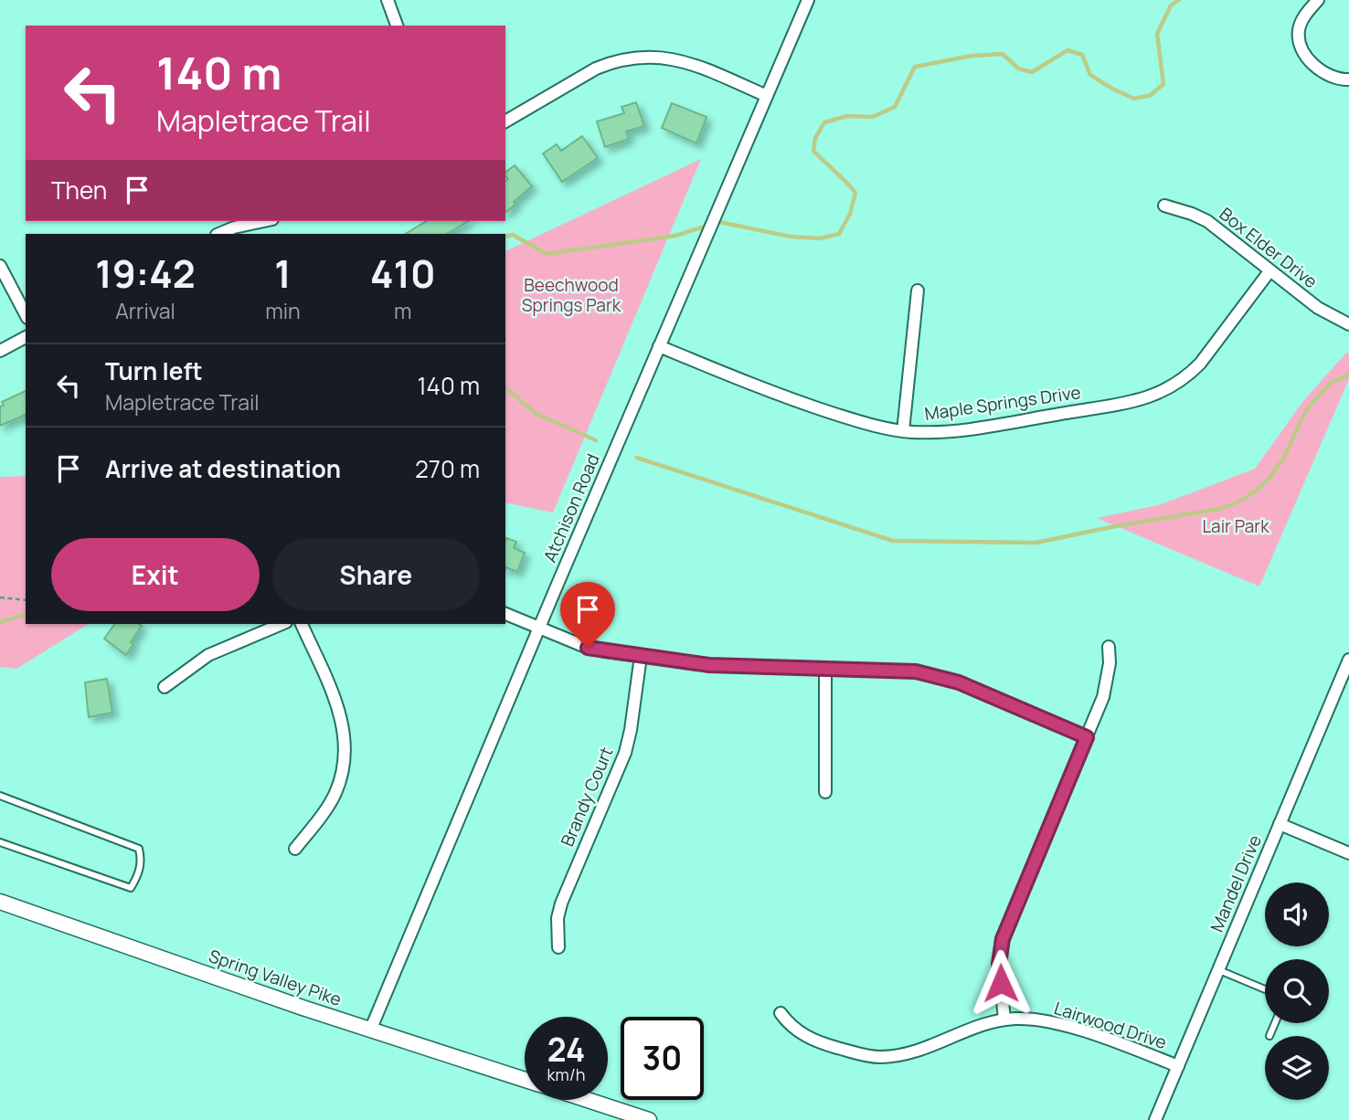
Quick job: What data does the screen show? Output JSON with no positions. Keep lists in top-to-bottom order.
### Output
{
  "streets": {
    "street": [
      "Box Elder Drive",
      "Maple Springs Drive",
      "Atchison Road",
      "Brandy Court",
      "Mandel Drive",
      "Spring Valley Pike",
      "Lairwood Drive"
    ]
  },
  "crossings": [
    ["Box Elder Drive", "Maple Springs Drive"],
    ["Maple Springs Drive", "Atchison Road"],
    ["Atchison Road", "Spring Valley Pike"],
    ["Mandel Drive", "Lairwood Drive"]
  ],
  "parks": ["Beechwood Springs Park", "Lair Park"],
  "page": {
    "turn": ["140 m", "Mapletrace Trail"],
    "then": "Then",
    "eta": [
      "19:42",
      "Arrival",
      "1",
      "min",
      "410",
      "m"
    ],
    "list": [
      {
        "name": "Turn left",
        "note": "Mapletrace Trail",
        "value": "140 m"
      },
      {
        "name": "Arrive at destination",
        "value": "270 m"
      }
    ],
    "buttons": ["Exit", "Share"],
    "speed": "24 km/h",
    "limit": "30"
  }
}
